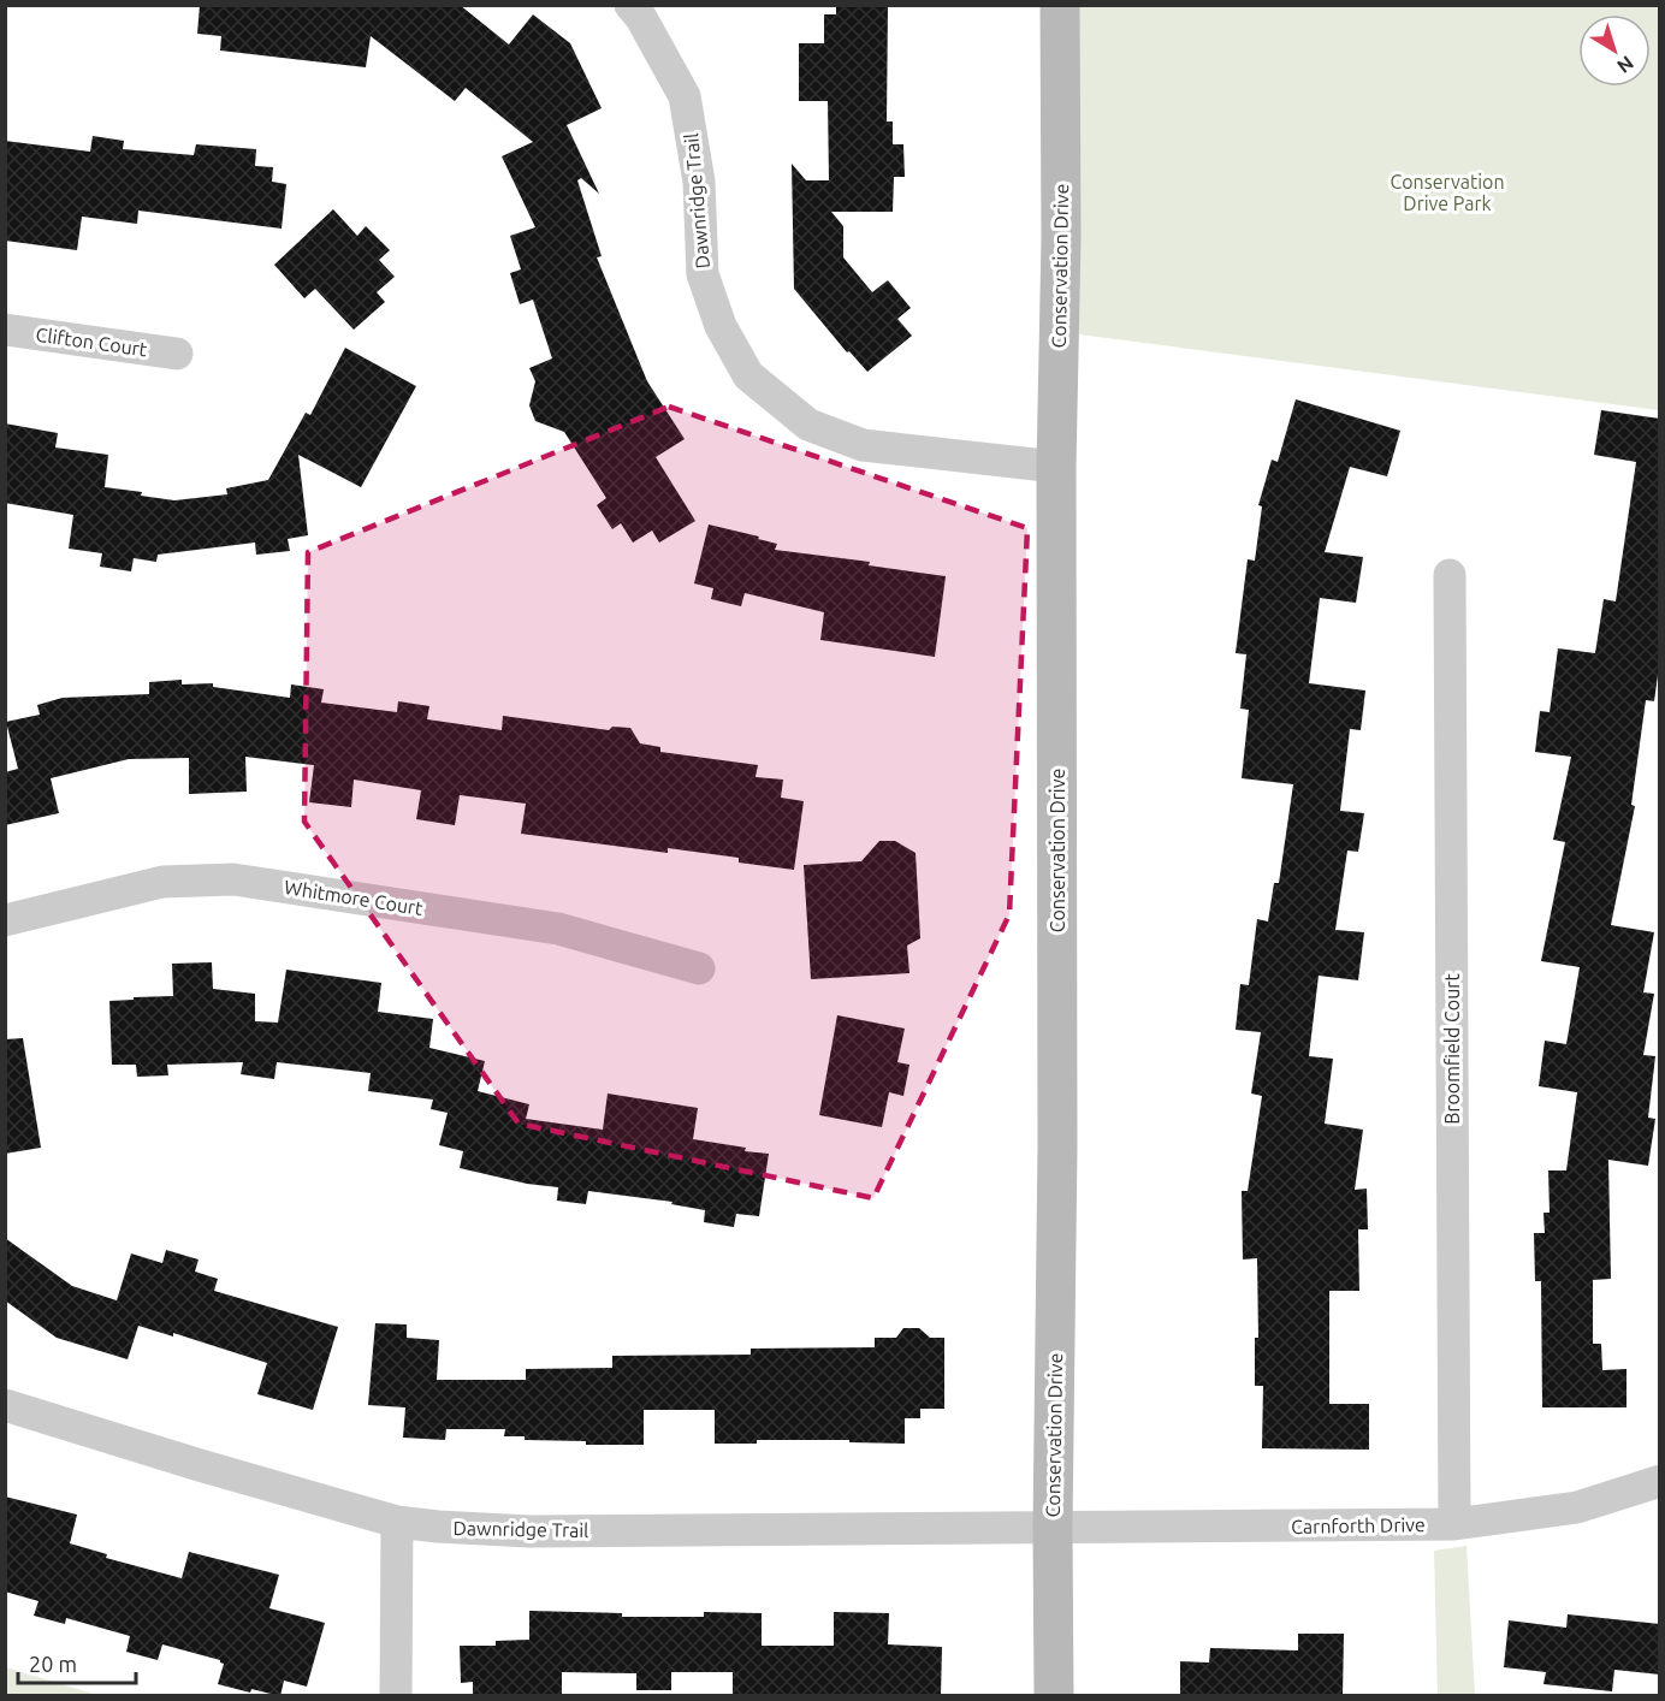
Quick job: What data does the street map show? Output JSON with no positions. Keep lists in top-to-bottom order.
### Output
{
  "streets": {
    "street": [
      "Dawnridge Trail",
      "Conservation Drive",
      "Clifton Court",
      "Whitmore Court",
      "Broomfield Court",
      "Carnforth Drive"
    ]
  },
  "crossings": [
    ["Dawnridge Trail", "Conservation Drive"],
    ["Dawnridge Trail", "Carnforth Drive"],
    ["Conservation Drive", "Carnforth Drive"],
    ["Broomfield Court", "Carnforth Drive"]
  ],
  "parks": ["Conservation Drive Park"],
  "scale_bar": "20 m",
  "north": "bottom right"
}
